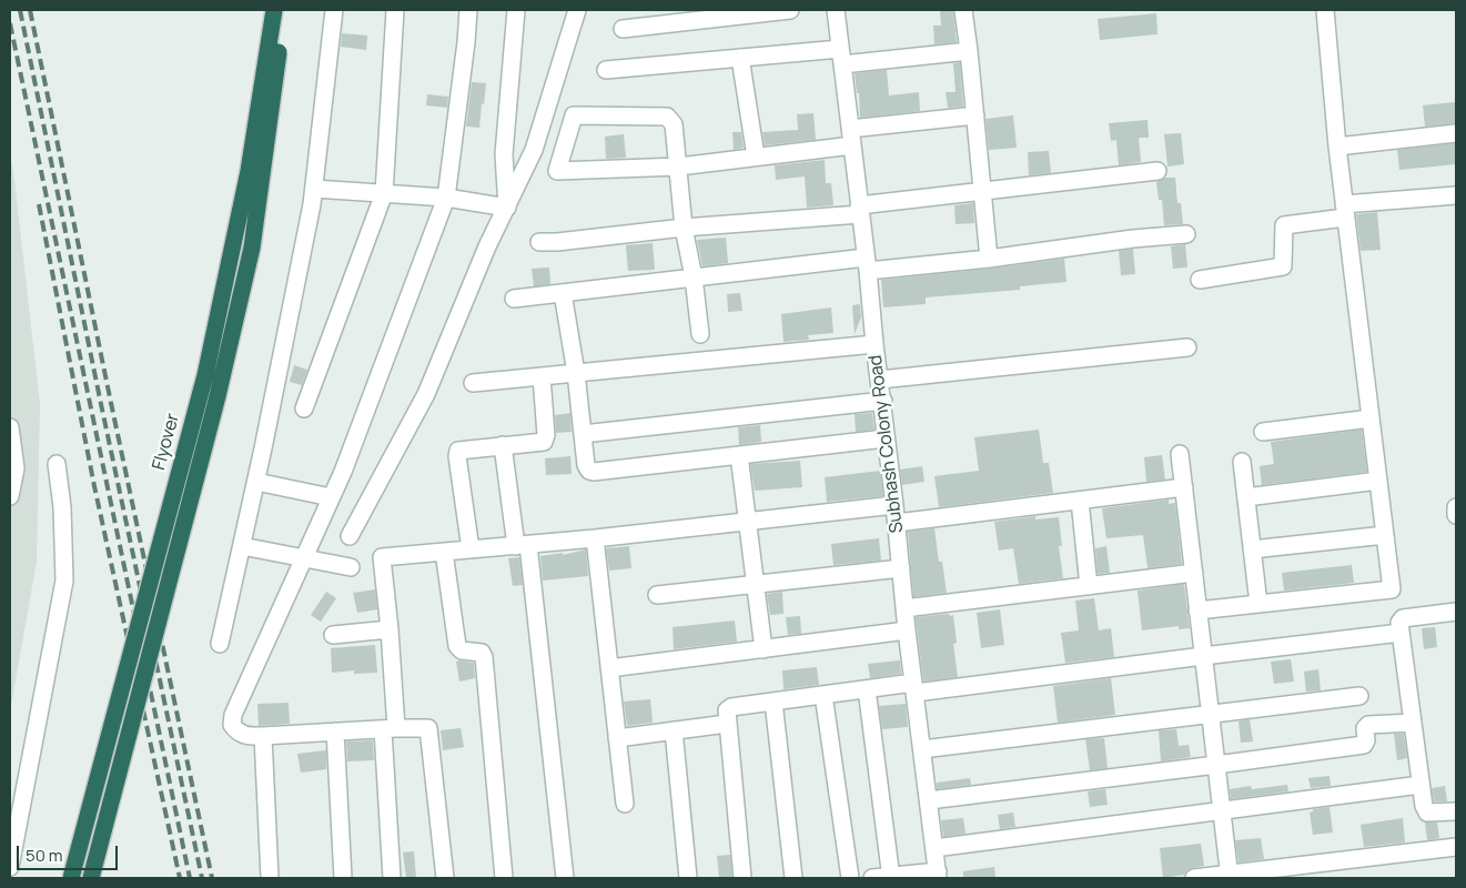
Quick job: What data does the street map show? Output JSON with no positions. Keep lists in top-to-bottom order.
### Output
{
  "streets": {
    "highway": ["Flyover"],
    "street": ["Subhash Colony Road"]
  },
  "scale_bar": "50 m"
}
